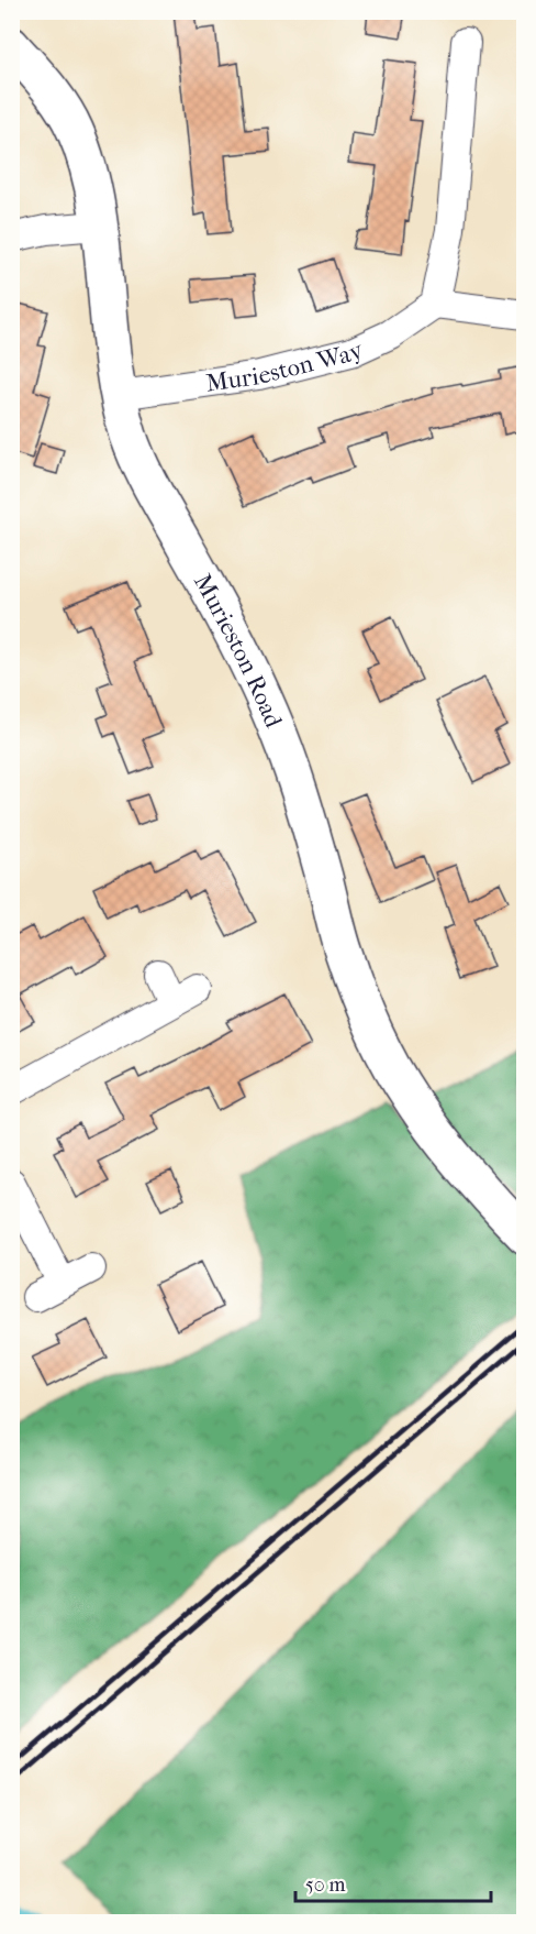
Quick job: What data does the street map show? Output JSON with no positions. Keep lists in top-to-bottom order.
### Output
{
  "streets": {
    "street": ["Murieston Way", "Murieston Road"]
  },
  "crossings": [
    ["Murieston Way", "Murieston Road"]
  ],
  "scale_bar": "50 m"
}
